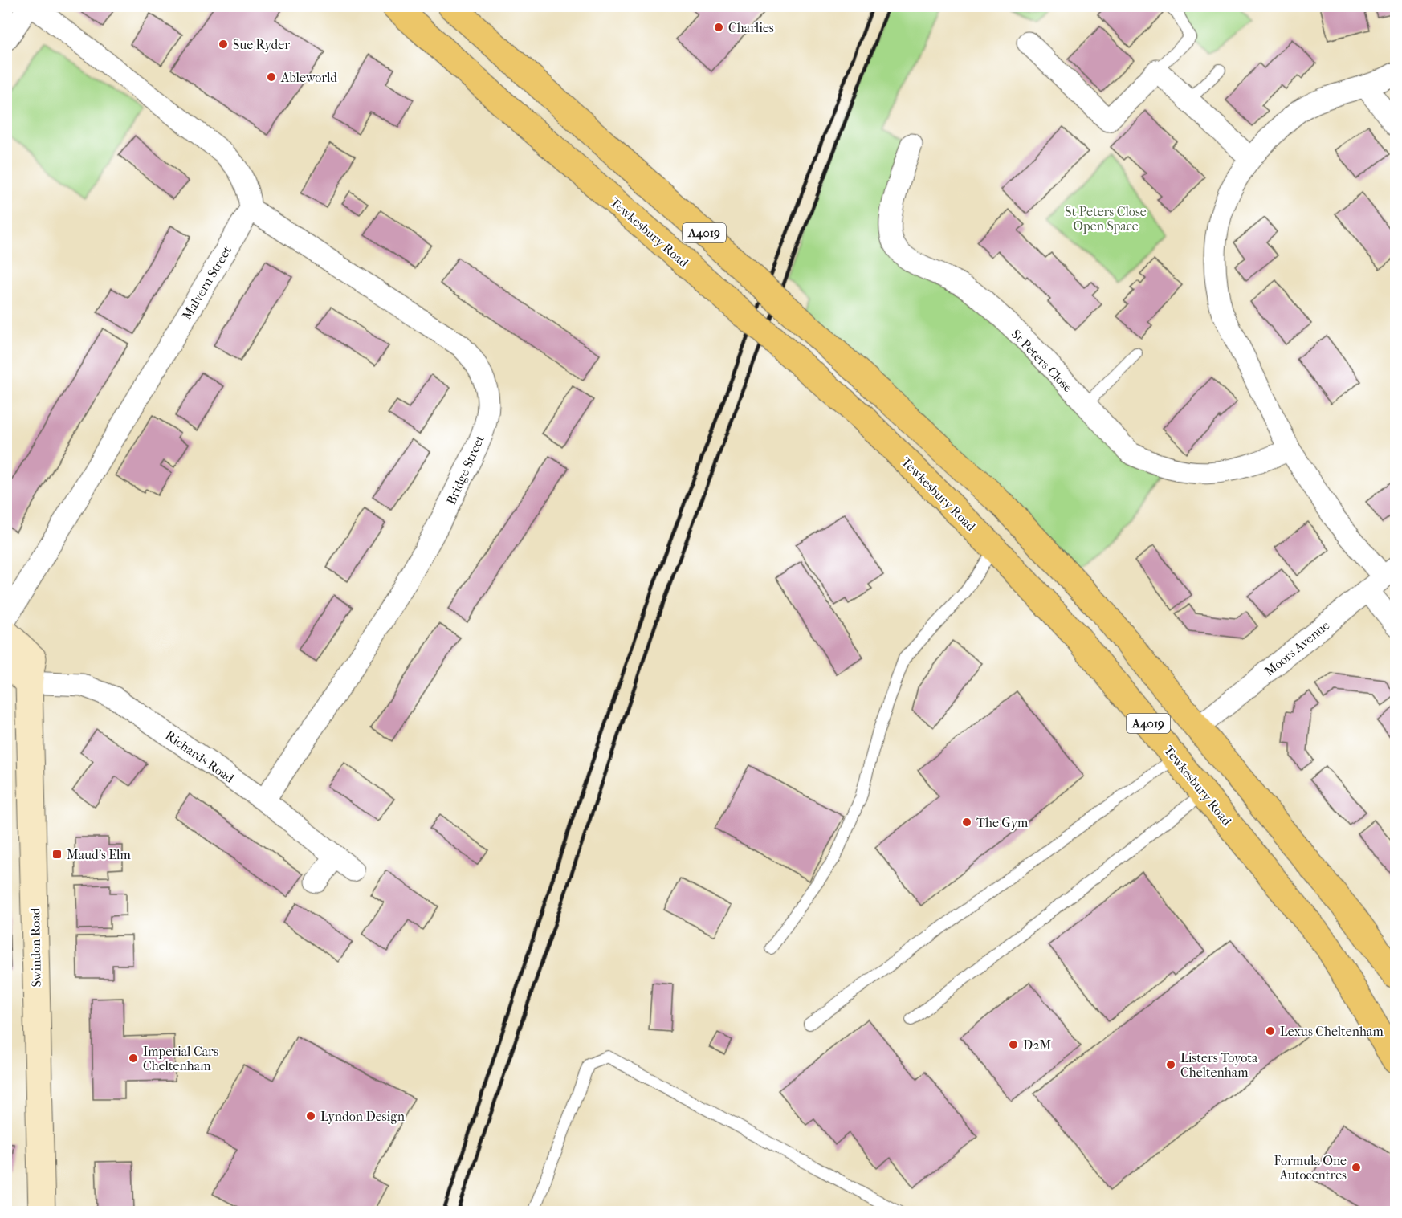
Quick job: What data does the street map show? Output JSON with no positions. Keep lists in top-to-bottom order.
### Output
{
  "streets": {
    "highway": ["Tewkesbury Road", "A4019"],
    "street": [
      "Malvern Street",
      "St Peters Close",
      "Bridge Street",
      "Moors Avenue",
      "Richards Road",
      "Swindon Road"
    ]
  },
  "crossings": [
    ["A4019", "Moors Avenue"],
    ["Malvern Street", "Bridge Street"],
    ["Bridge Street", "Richards Road"],
    ["Richards Road", "Swindon Road"]
  ],
  "parks": ["St Peters Close Open Space"],
  "places": {
    "other": [
      "Charlies",
      "Sue Ryder",
      "Ableworld",
      "The Gym",
      "Lexus Cheltenham",
      "D2M",
      "Imperial Cars Cheltenham",
      "Listers Toyota Cheltenham",
      "Lyndon Design",
      "Formula One Autocentres"
    ],
    "transit": ["Maud's Elm"]
  }
}
